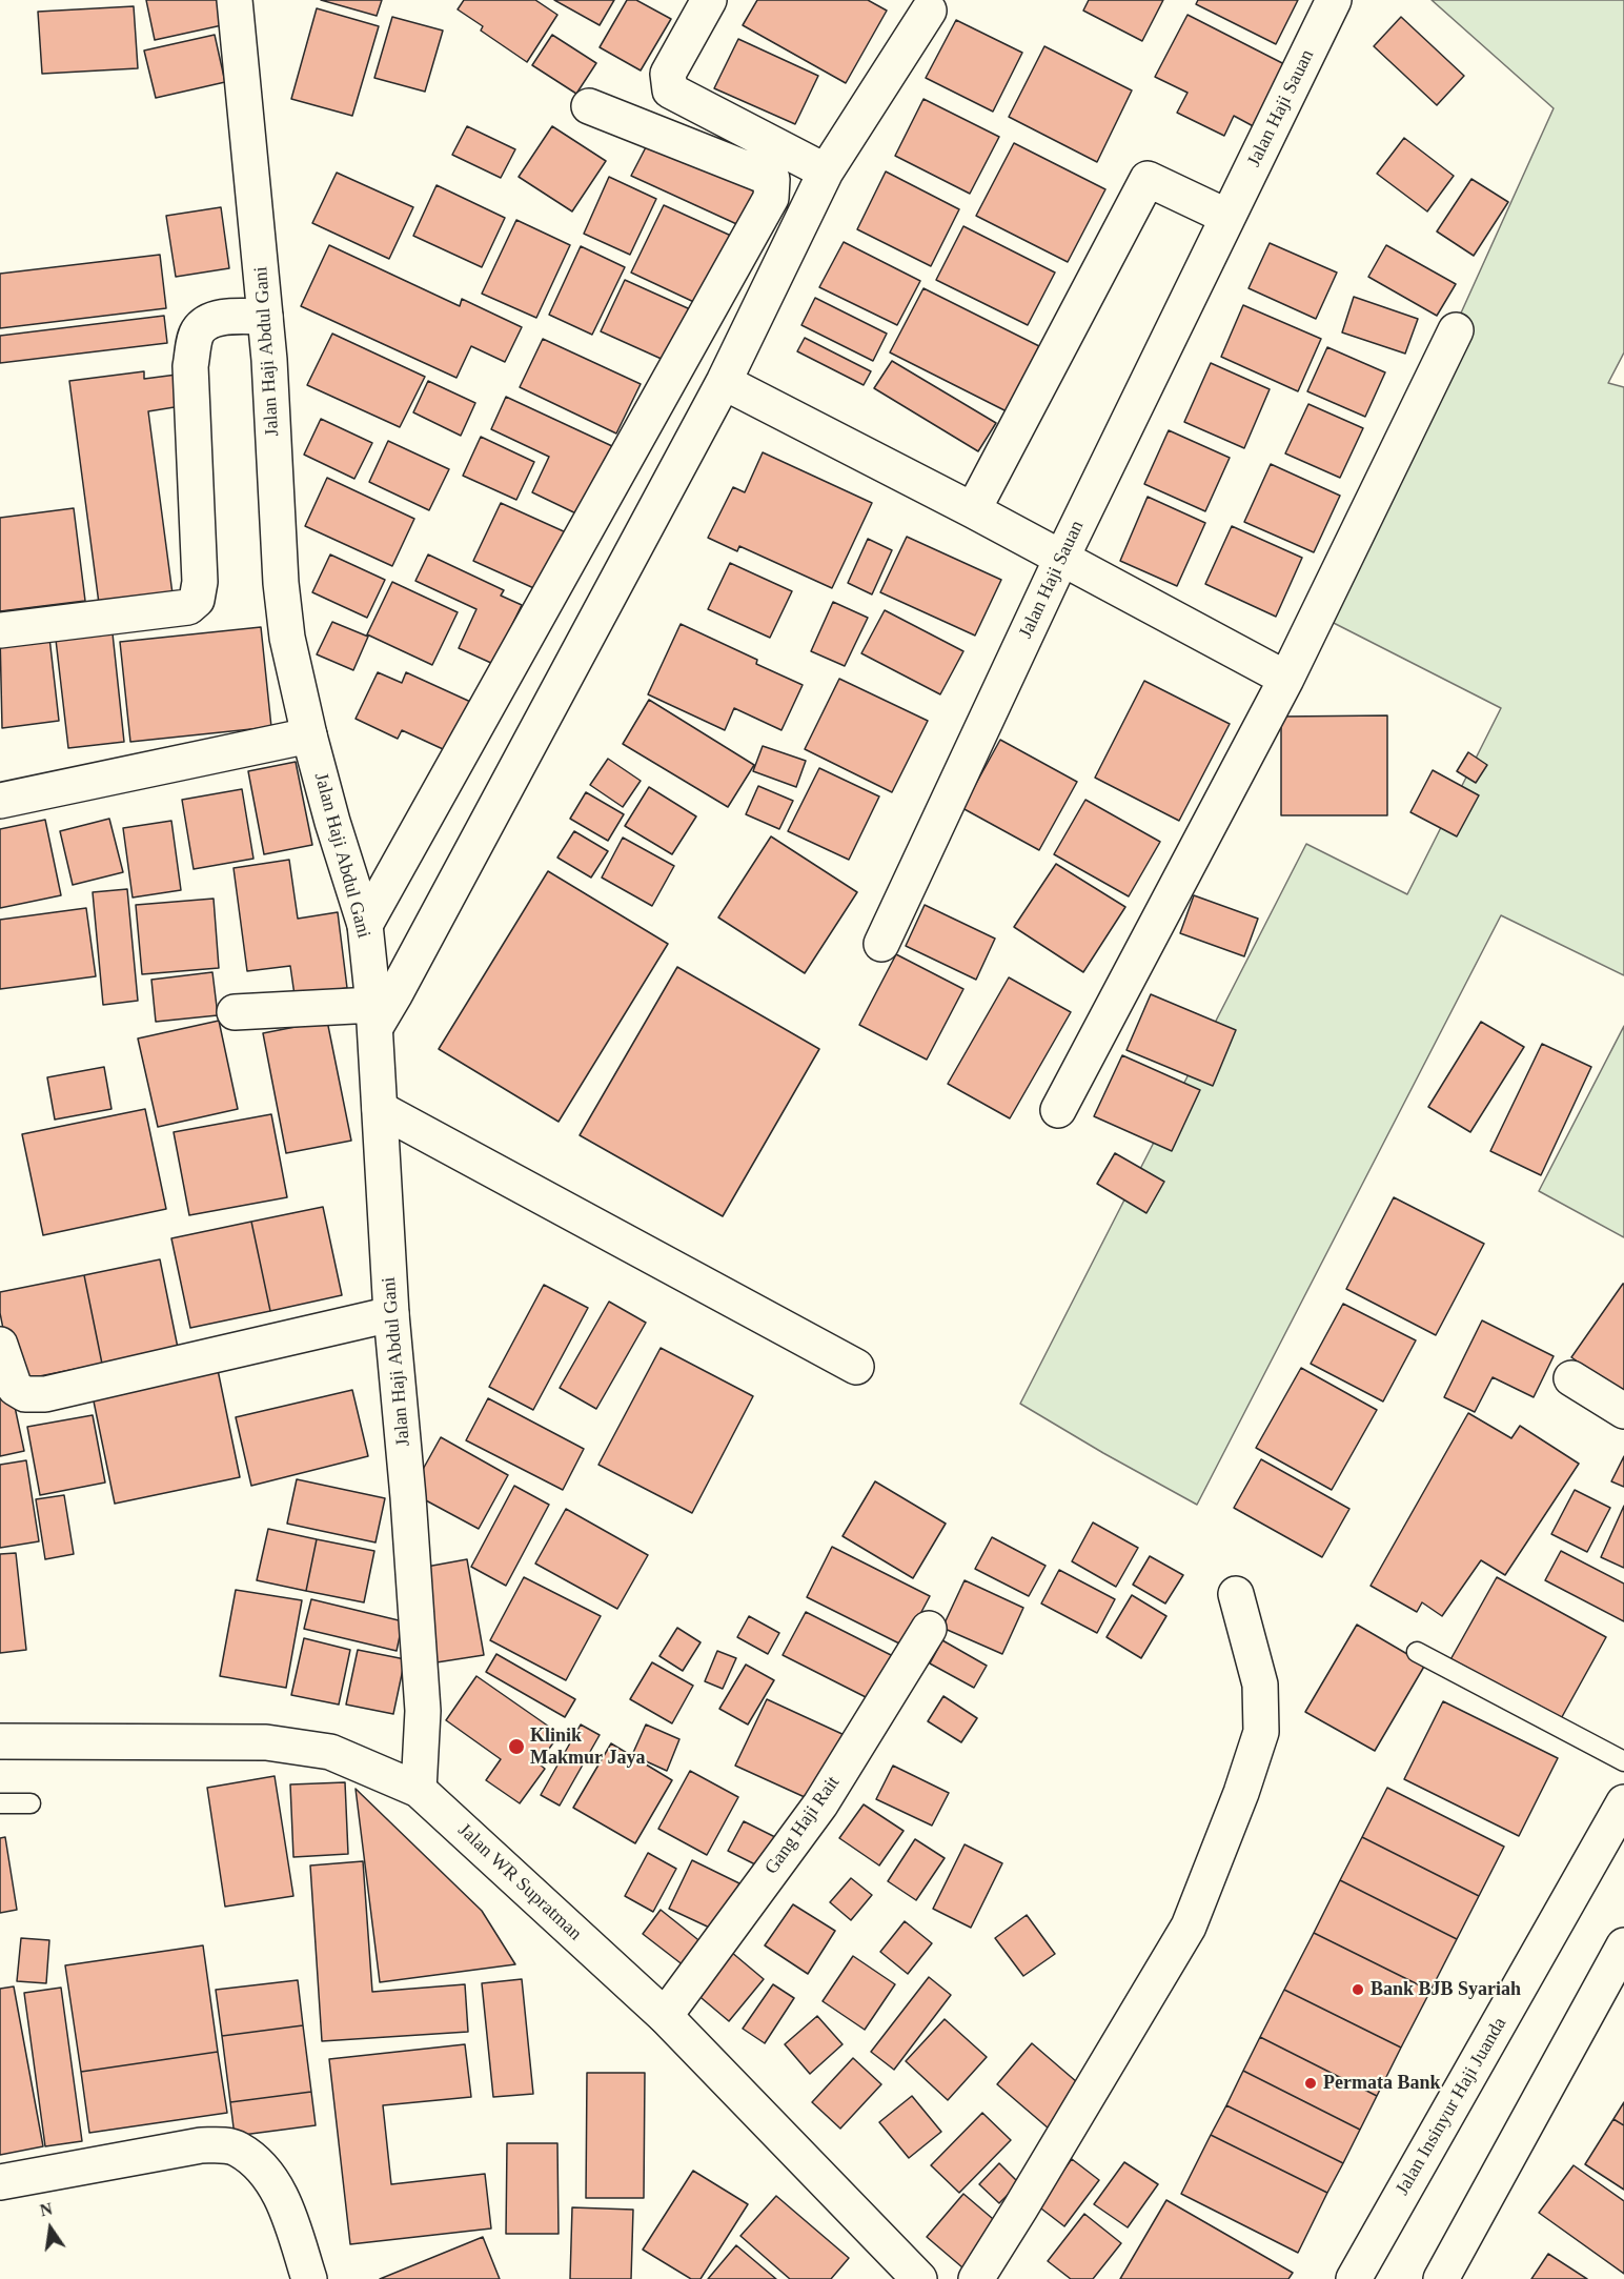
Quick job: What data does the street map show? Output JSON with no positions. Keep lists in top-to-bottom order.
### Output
{
  "streets": {
    "main road": [
      "Jalan Haji Sauan",
      "Jalan Haji Abdul Gani",
      "Gang Haji Rait",
      "Jalan WR Supratman",
      "Jalan Insinyur Haji Juanda"
    ]
  },
  "crossings": [
    ["Jalan Haji Abdul Gani", "Jalan WR Supratman"],
    ["Gang Haji Rait", "Jalan WR Supratman"]
  ],
  "places": ["Klinik Makmur Jaya", "Bank BJB Syariah", "Permata Bank"],
  "north": "top"
}
